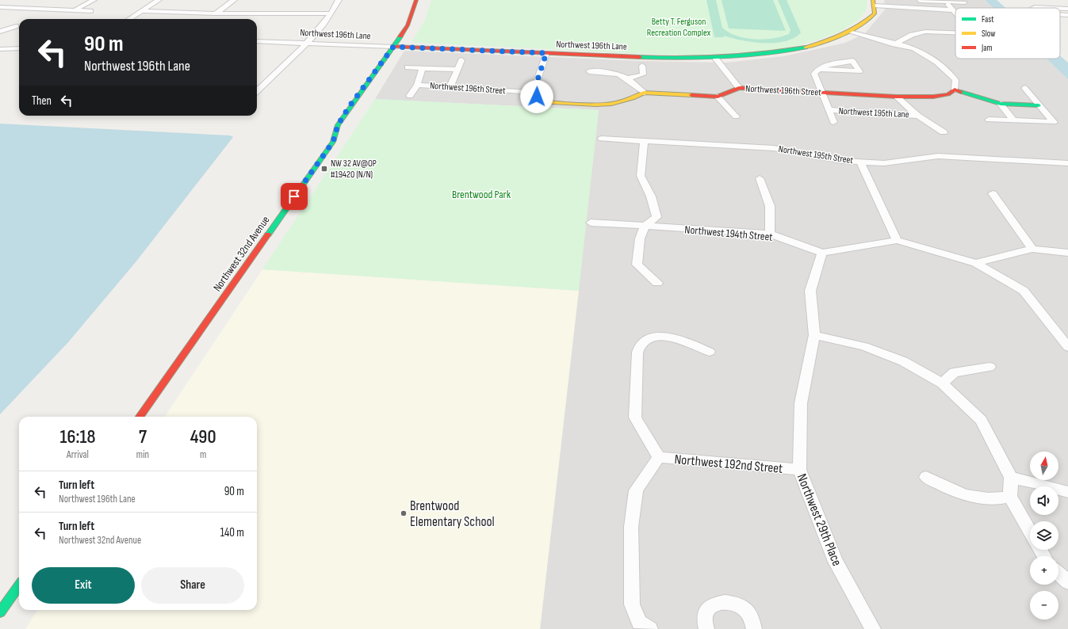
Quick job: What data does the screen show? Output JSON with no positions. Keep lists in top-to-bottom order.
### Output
{
  "streets": {
    "street": [
      "Northwest 196th Lane",
      "Northwest 196th Street",
      "Northwest 195th Lane",
      "Northwest 195th Street",
      "Northwest 194th Street",
      "Northwest 32nd Avenue",
      "Northwest 192nd Street",
      "Northwest 29th Place"
    ]
  },
  "crossings": [
    ["Northwest 196th Lane", "Northwest 32nd Avenue"],
    ["Northwest 194th Street", "Northwest 29th Place"],
    ["Northwest 192nd Street", "Northwest 29th Place"]
  ],
  "parks": ["Betty T. Ferguson Recreation Complex", "Brentwood Park"],
  "places": {
    "transit": ["NW 32 AV@OP #19420 (N/N)"],
    "other": ["Brentwood Elementary School"]
  },
  "legend": ["Fast", "Slow", "Jam"],
  "north": "top",
  "page": {
    "turn": ["90 m", "Northwest 196th Lane"],
    "then": "Then",
    "eta": [
      "16:18",
      "Arrival",
      "7",
      "min",
      "490",
      "m"
    ],
    "map_buttons": ["+", "−"],
    "list": [
      {
        "name": "Turn left",
        "note": "Northwest 196th Lane",
        "value": "90 m"
      },
      {
        "name": "Turn left",
        "note": "Northwest 32nd Avenue",
        "value": "140 m"
      }
    ],
    "buttons": ["Exit", "Share"]
  }
}
